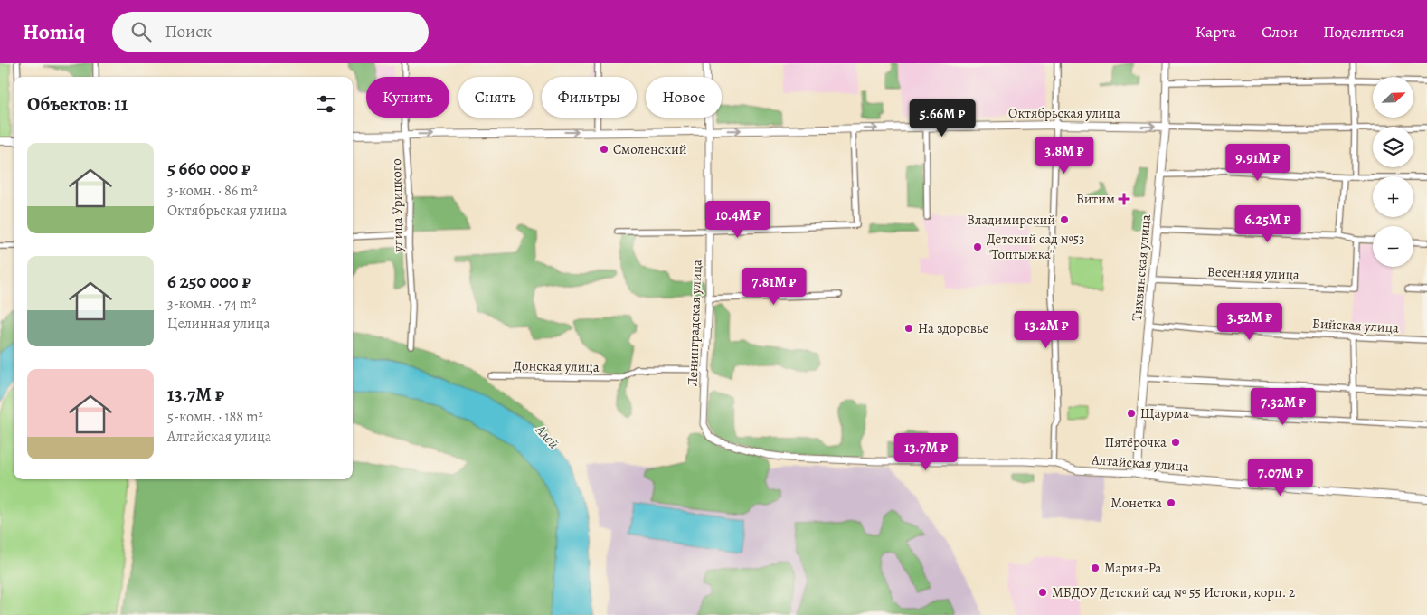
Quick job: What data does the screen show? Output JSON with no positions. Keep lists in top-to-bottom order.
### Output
{
  "streets": {
    "main road": ["Октябрьская улица", "Тихвинская улица", "Алтайская улица"],
    "street": [
      "улица Урицкого",
      "Весенняя улица",
      "Ленинградская улица",
      "Бийская улица",
      "Донская улица"
    ]
  },
  "crossings": [
    ["Октябрьская улица", "улица Урицкого"],
    ["Октябрьская улица", "Тихвинская улица"],
    ["Октябрьская улица", "Ленинградская улица"],
    ["Тихвинская улица", "Весенняя улица"],
    ["Тихвинская улица", "Бийская улица"],
    ["Тихвинская улица", "Алтайская улица"],
    ["Ленинградская улица", "Донская улица"],
    ["Ленинградская улица", "Алтайская улица"]
  ],
  "one_way": ["Октябрьская улица"],
  "water": ["Алей"],
  "places": {
    "other": [
      "Смоленский",
      "Владимирский",
      "Детский сад №53 ''Топтыжка''",
      "На здоровье",
      "Щаурма",
      "Пятёрочка",
      "Монетка",
      "Мария-Ра",
      "МБДОУ Детский сад № 55 Истоки, корп. 2"
    ],
    "health": ["Витим"]
  },
  "north": "top right",
  "page": {
    "header": "Homiq",
    "search": "Поиск",
    "nav": ["Карта", "Слои", "Поделиться"],
    "map_buttons": ["+", "−"],
    "chip": [
      "Купить",
      "Снять",
      "Фильтры",
      "Новое"
    ],
    "heading": "Объектов: 11",
    "price": [
      "5.66M ₽",
      "3.8M ₽",
      "9.91M ₽",
      "10.4M ₽",
      "6.25M ₽",
      "7.81M ₽",
      "3.52M ₽",
      "13.2M ₽",
      "7.32M ₽",
      "13.7M ₽",
      "7.07M ₽"
    ],
    "list": [
      {
        "name": "5 660 000 ₽",
        "note": "3-комн. · 86 m² · Октябрьская улица"
      },
      {
        "name": "6 250 000 ₽",
        "note": "3-комн. · 74 m² · Целинная улица"
      },
      {
        "name": "13.7M ₽",
        "note": "5-комн. · 188 m² · Алтайская улица"
      }
    ]
  }
}
